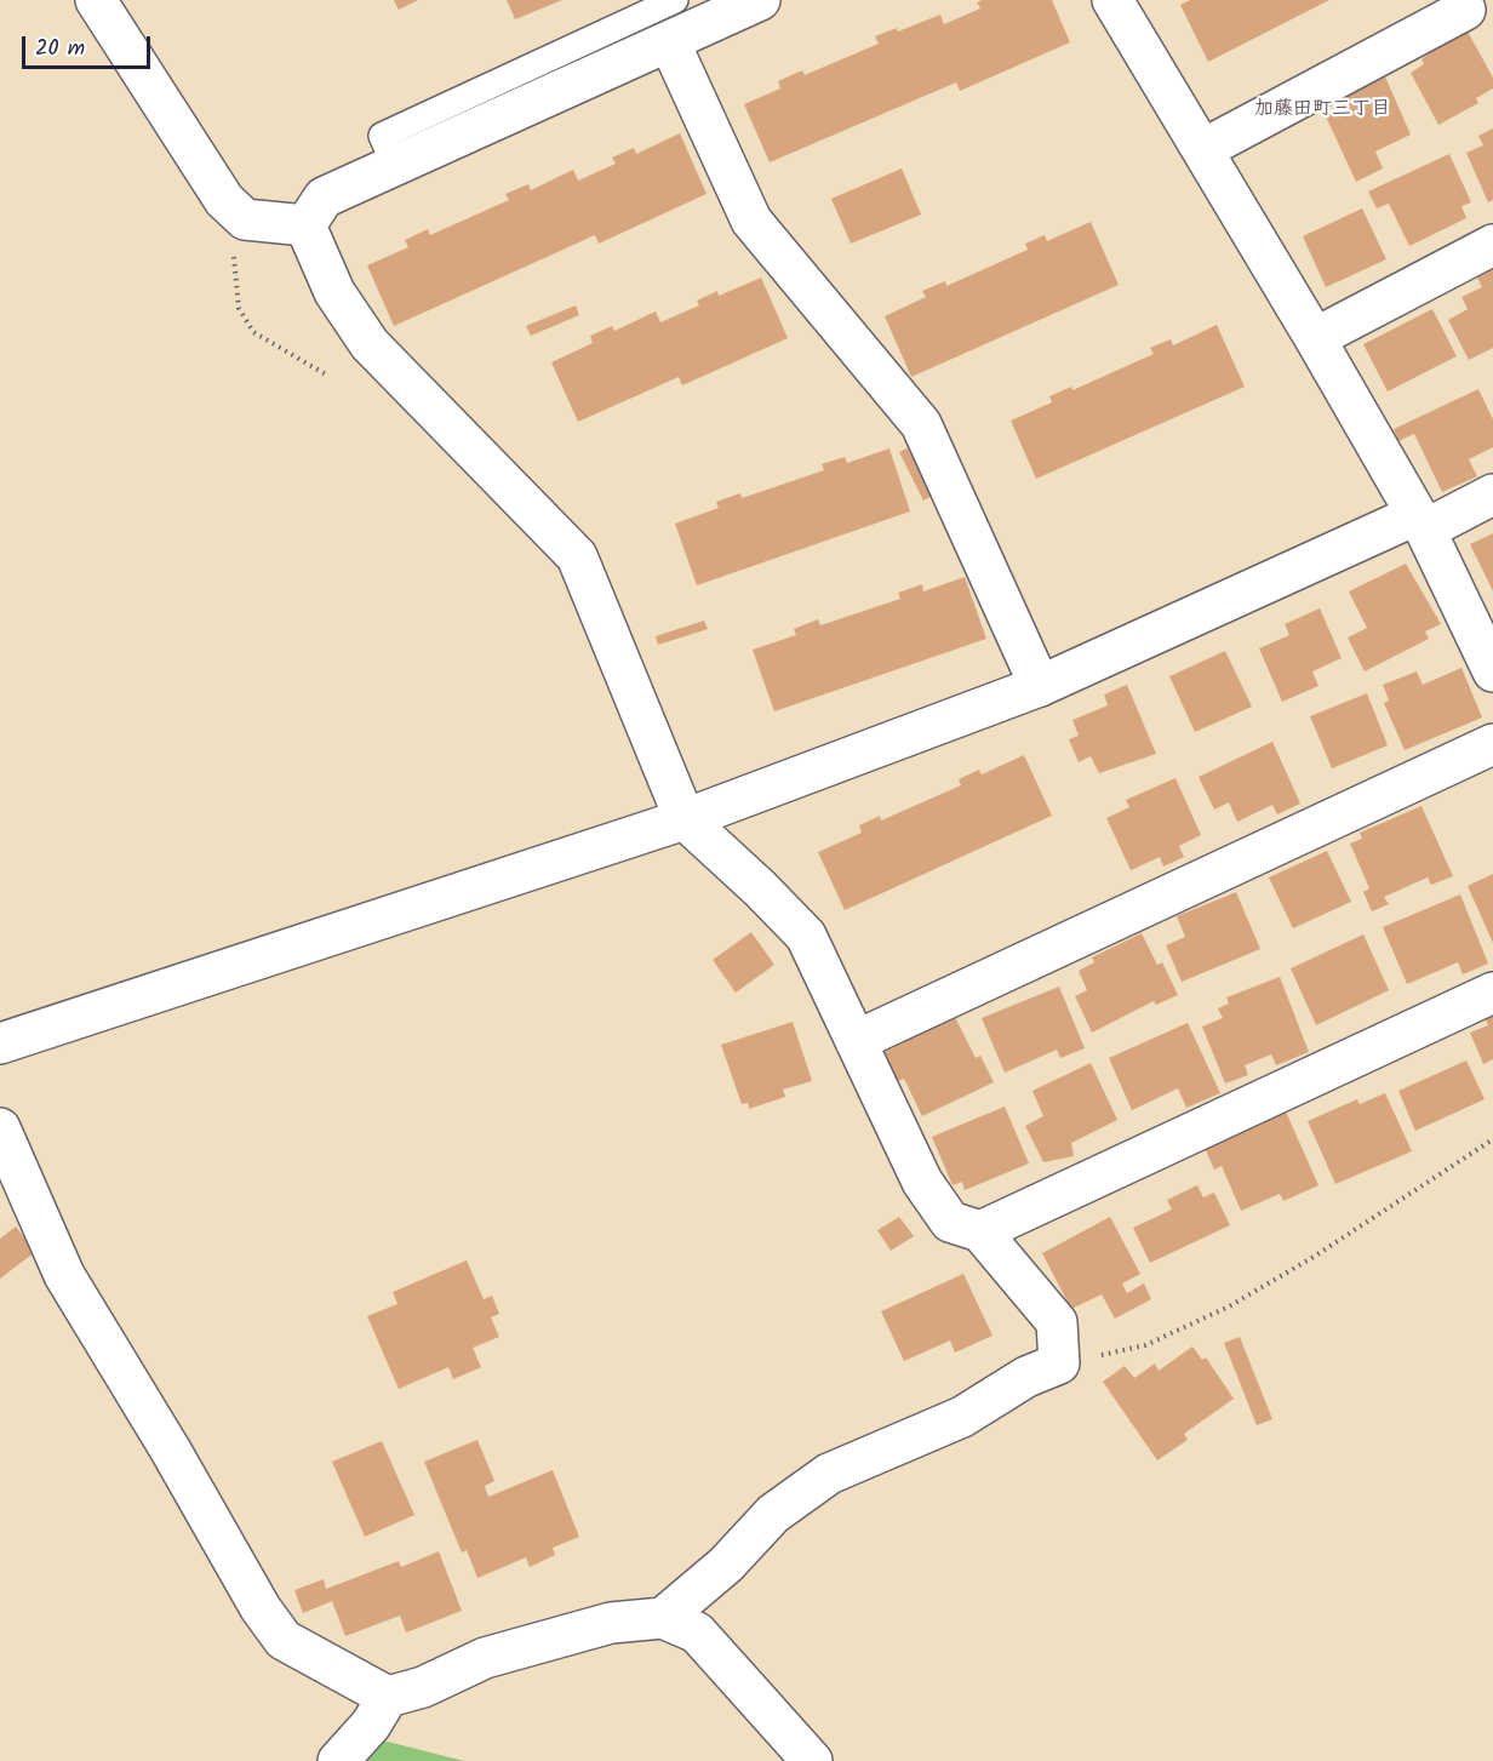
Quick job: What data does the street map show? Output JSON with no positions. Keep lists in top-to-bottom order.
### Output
{
  "districts": ["加藤田町三丁目"],
  "scale_bar": "20 m"
}
